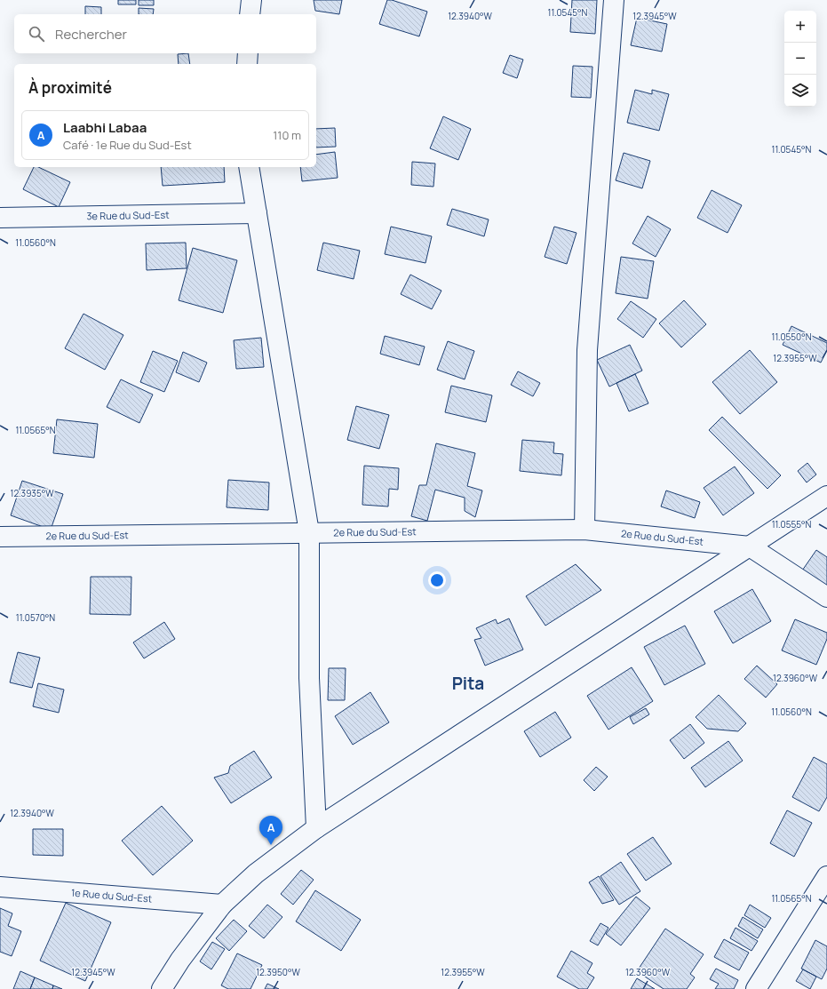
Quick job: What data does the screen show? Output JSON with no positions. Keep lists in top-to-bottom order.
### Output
{
  "streets": {
    "main road": ["3e Rue du Sud-Est", "2e Rue du Sud-Est", "1e Rue du Sud-Est"]
  },
  "districts": ["Pita"],
  "page": {
    "map_buttons": ["+", "−"],
    "search": "Rechercher",
    "heading": "À proximité",
    "list": [
      {
        "mark": "A",
        "name": "Laabhi Labaa",
        "note": "Café · 1e Rue du Sud-Est",
        "value": "110 m"
      }
    ],
    "pins": "A"
  },
  "coordinates": [
    "11.0545°N",
    "12.3940°W",
    "12.3945°W",
    "11.0560°N",
    "11.0550°N",
    "12.3955°W",
    "11.0565°N",
    "12.3935°W",
    "11.0555°N",
    "11.0570°N",
    "12.3960°W",
    "12.3950°W"
  ]
}
